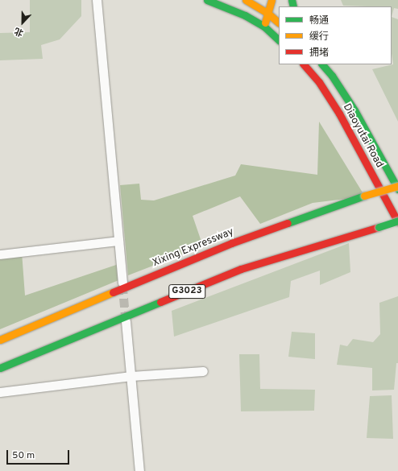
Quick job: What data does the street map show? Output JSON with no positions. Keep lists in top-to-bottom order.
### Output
{
  "streets": {
    "main road": ["Diaoyutai Road", "Xixing Expressway", "G3023"]
  },
  "crossings": [
    ["Diaoyutai Road", "G3023"]
  ],
  "legend": ["畅通", "缓行", "拥堵"],
  "scale_bar": "50 m",
  "north": "bottom"
}
